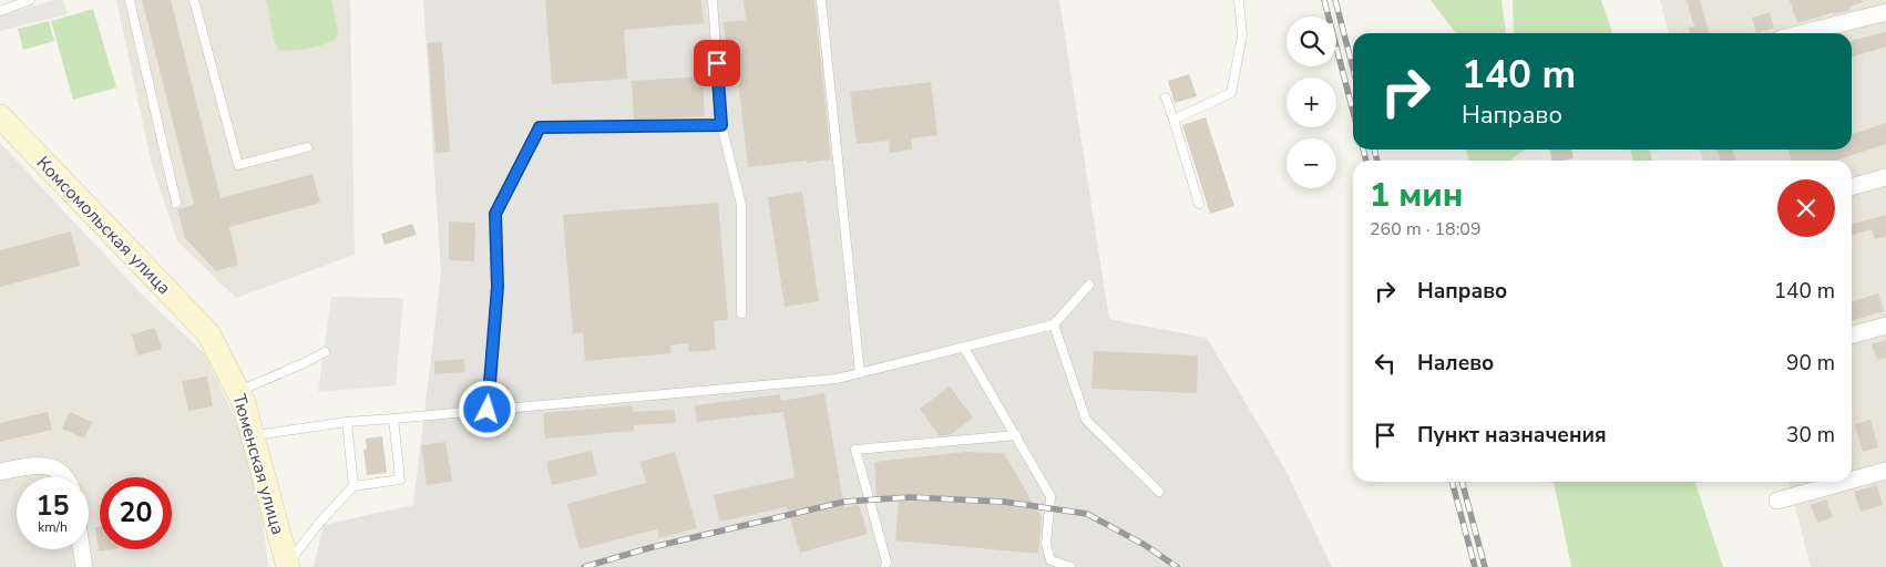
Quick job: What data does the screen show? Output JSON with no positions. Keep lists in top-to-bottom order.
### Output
{
  "streets": {
    "main road": ["Комсомольская улица", "Тюменская улица"]
  },
  "crossings": [
    ["Комсомольская улица", "Тюменская улица"]
  ],
  "page": {
    "map_buttons": ["+", "−"],
    "turn": ["140 m", "Направо"],
    "heading": ["1 мин", "260 m · 18:09"],
    "list": [
      {
        "name": "Направо",
        "value": "140 m"
      },
      {
        "name": "Налево",
        "value": "90 m"
      },
      {
        "name": "Пункт назначения",
        "value": "30 m"
      }
    ],
    "speed": "15 km/h",
    "limit": "20"
  }
}
